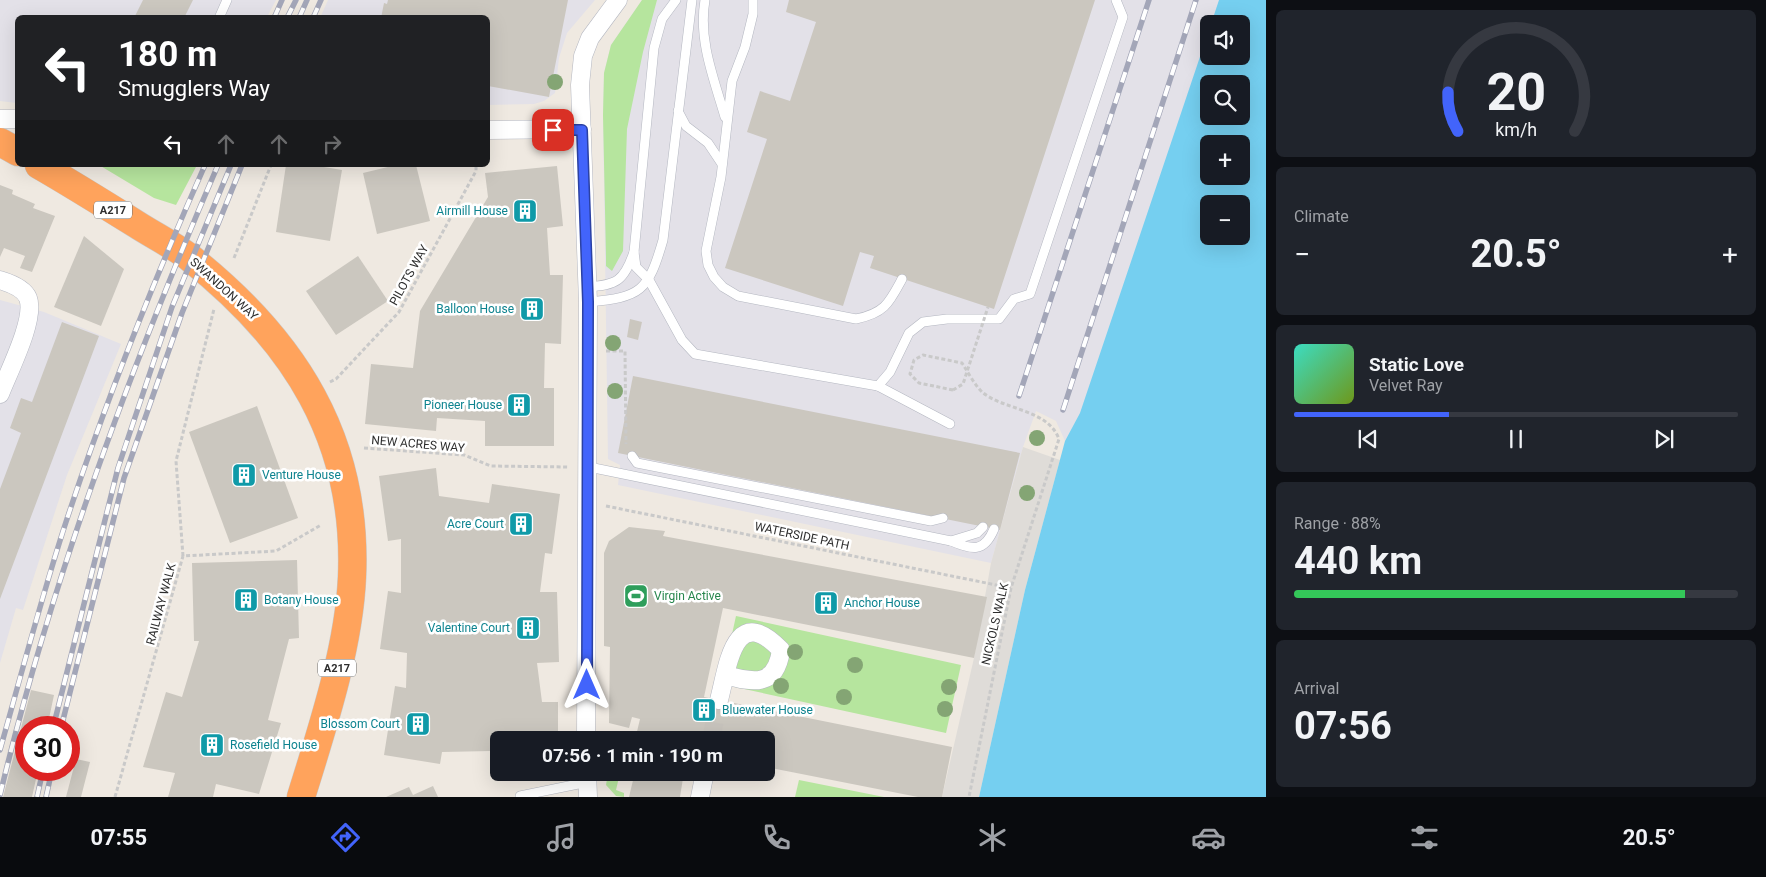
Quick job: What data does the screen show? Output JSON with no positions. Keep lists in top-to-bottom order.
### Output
{
  "streets": {
    "highway": ["A217", "SWANDON WAY"],
    "path": [
      "PILOTS WAY",
      "NEW ACRES WAY",
      "WATERSIDE PATH",
      "RAILWAY WALK",
      "NICKOLS WALK"
    ]
  },
  "crossings": [
    ["PILOTS WAY", "SWANDON WAY"],
    ["WATERSIDE PATH", "NICKOLS WALK"]
  ],
  "places": {
    "building": [
      "Airmill House",
      "Balloon House",
      "Pioneer House",
      "Venture House",
      "Acre Court",
      "Botany House",
      "Anchor House",
      "Valentine Court",
      "Bluewater House",
      "Blossom Court",
      "Rosefield House"
    ],
    "sports": ["Virgin Active"]
  },
  "page": {
    "map_buttons": ["+", "−"],
    "turn": ["180 m", "Smugglers Way"],
    "tile": [
      "Climate",
      ["Range · 88%", "440 km"],
      ["Arrival", "07:56"]
    ],
    "heat": ["−", "20.5°", "+"],
    "song": ["Static Love", "Velvet Ray"],
    "limit": "30",
    "trip": "07:56 · 1 min · 190 m",
    "tabs": ["07:55", "20.5°"],
    "gauge": ["20", "km/h"]
  }
}
